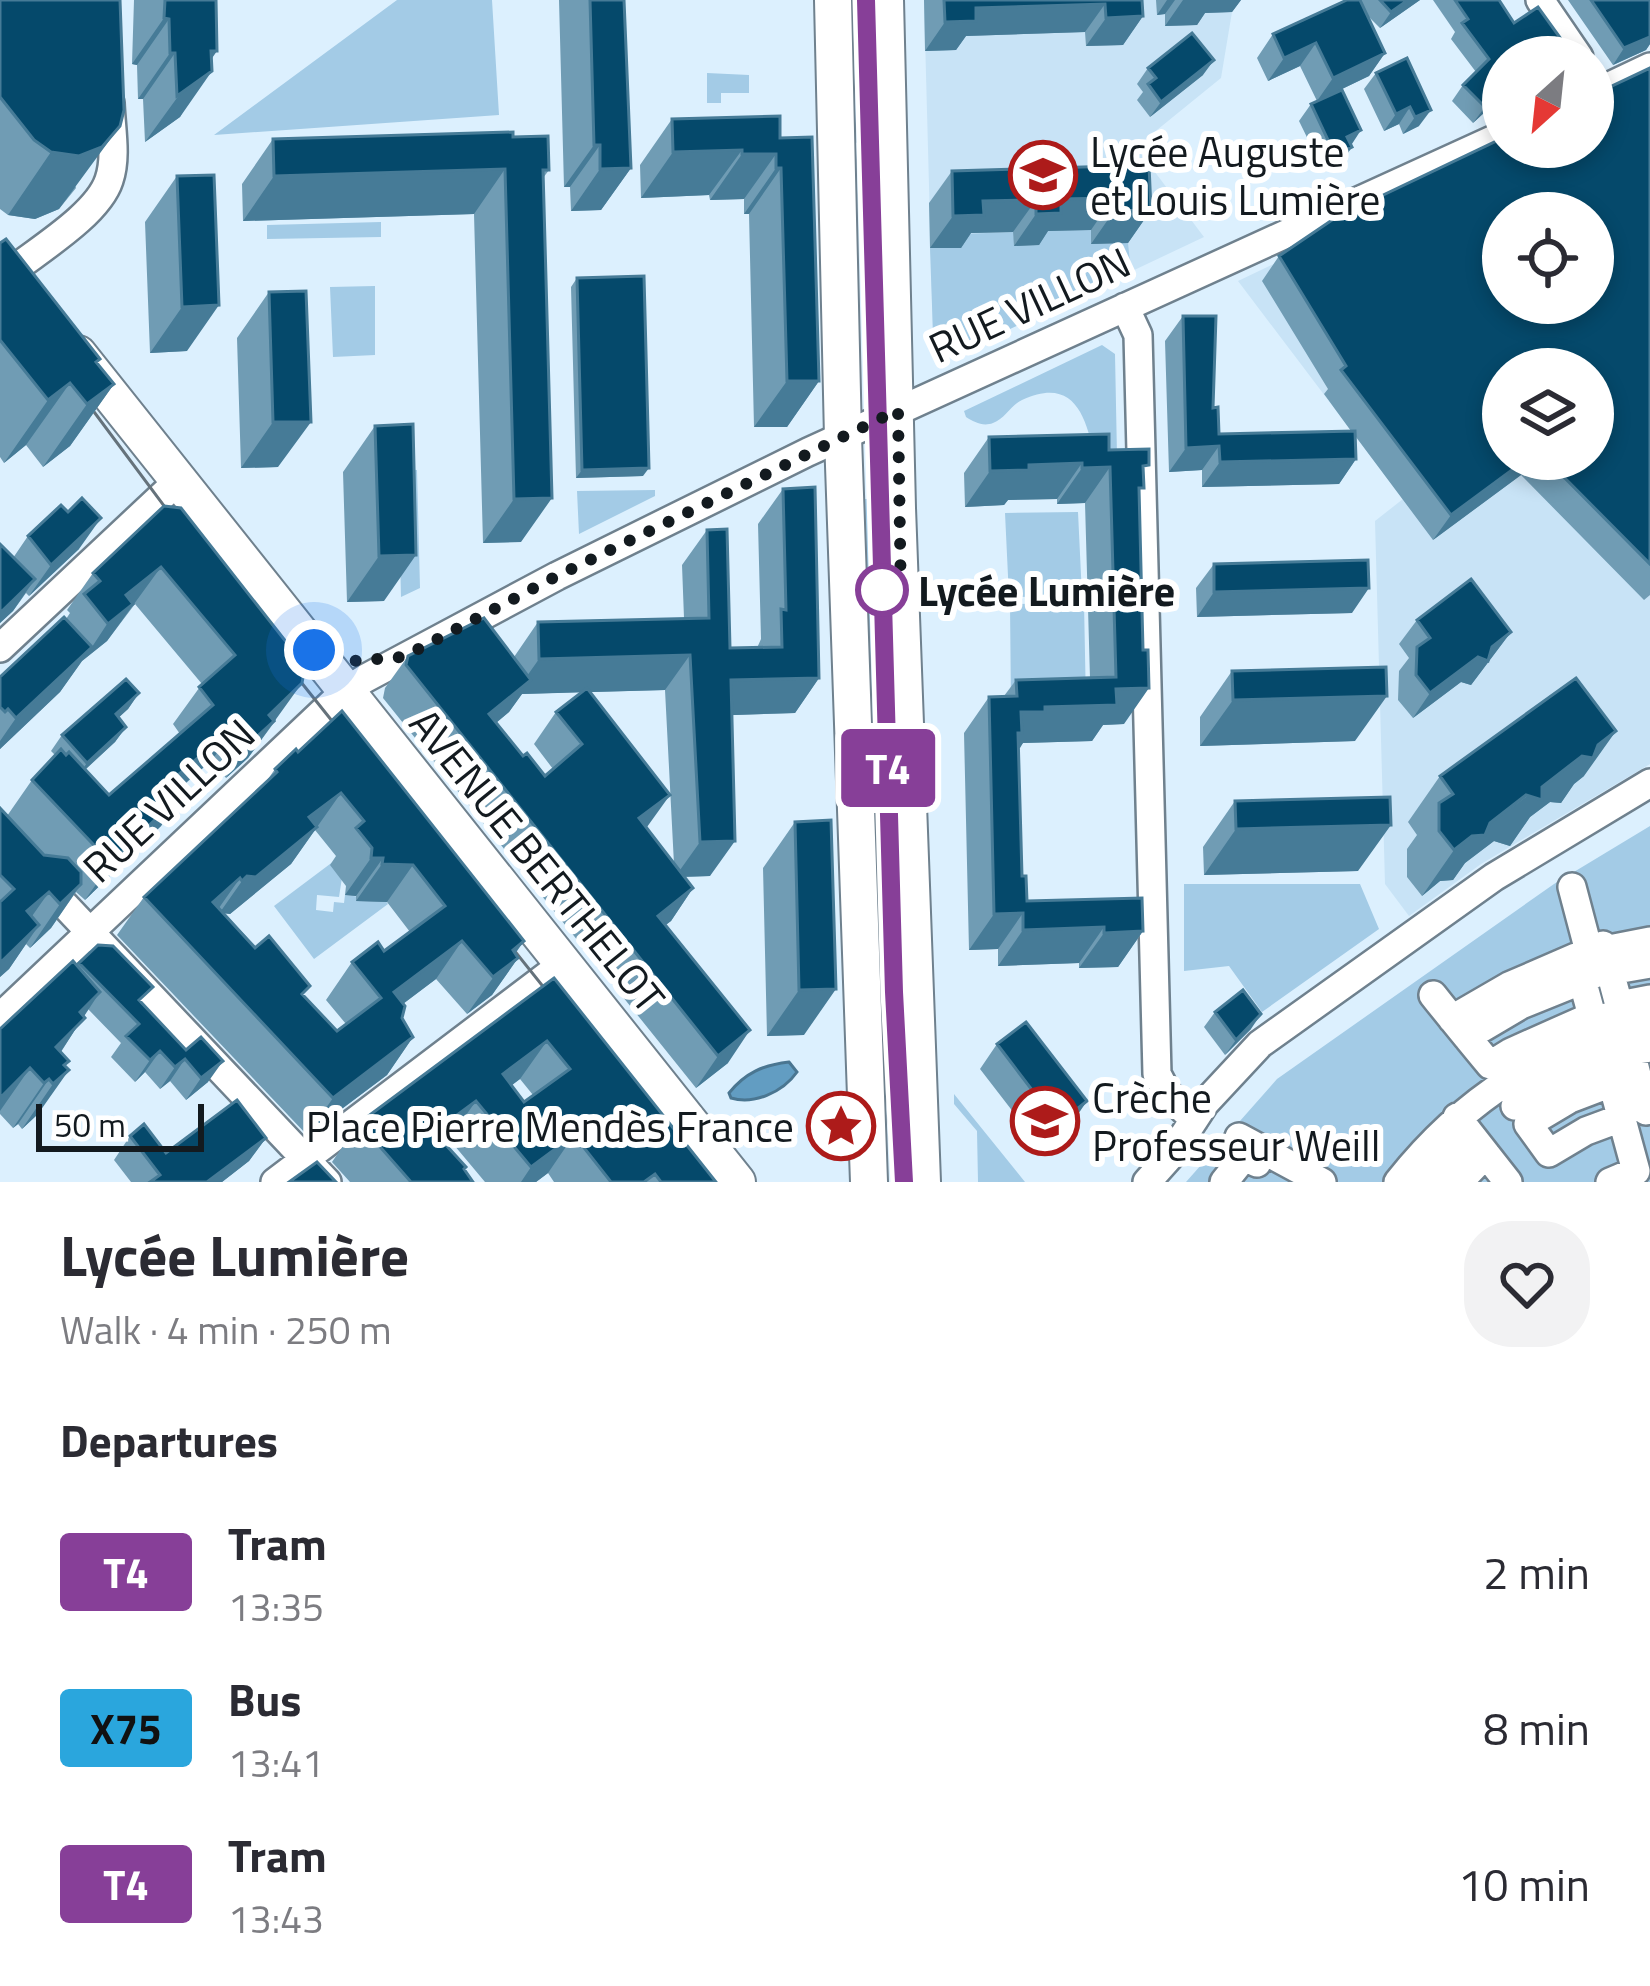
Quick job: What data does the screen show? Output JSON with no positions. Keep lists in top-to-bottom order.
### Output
{
  "streets": {
    "main road": ["AVENUE BERTHELOT"],
    "street": ["RUE VILLON"]
  },
  "crossings": [
    ["RUE VILLON", "AVENUE BERTHELOT"]
  ],
  "places": {
    "school or university": ["Lycée Auguste et Louis Lumière", "Crèche Professeur Weill"],
    "other": ["Lycée Lumière"],
    "place": ["Place Pierre Mendès France"]
  },
  "lines": ["tram line T4"],
  "scale_bar": "50 m",
  "north": "bottom left",
  "page": {
    "on_map": "T4",
    "scale": "50 m",
    "heading": [
      ["Lycée Lumière", "Walk · 4 min · 250 m"],
      "Departures"
    ],
    "list": [
      {
        "mark": "T4",
        "name": "Tram",
        "note": "13:35",
        "value": "2 min"
      },
      {
        "mark": "X75",
        "name": "Bus",
        "note": "13:41",
        "value": "8 min"
      },
      {
        "mark": "T4",
        "name": "Tram",
        "note": "13:43",
        "value": "10 min"
      }
    ]
  }
}
